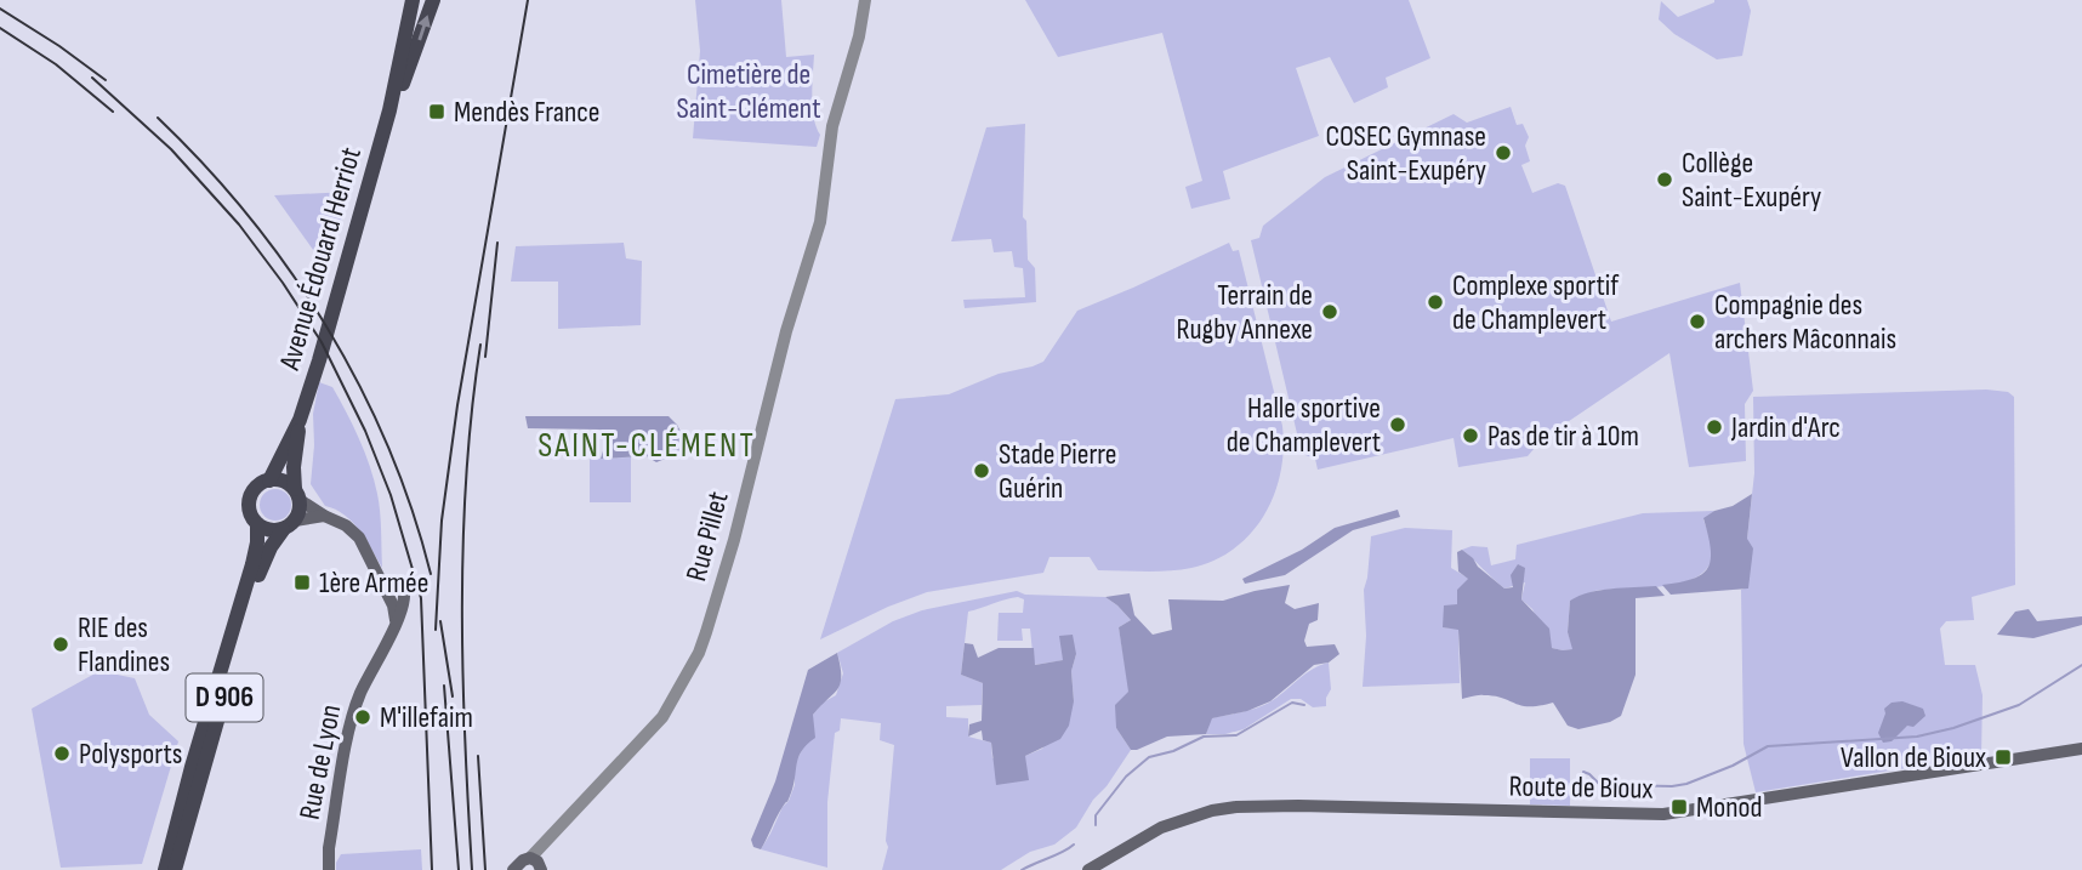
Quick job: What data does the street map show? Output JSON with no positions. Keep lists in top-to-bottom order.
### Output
{
  "streets": {
    "main road": [
      "Avenue Édouard Herriot",
      "D 906",
      "Rue de Lyon",
      "Route de Bioux"
    ],
    "street": ["Rue Pillet"]
  },
  "crossings": [
    ["Avenue Édouard Herriot", "D 906"]
  ],
  "districts": ["SAINT-CLÉMENT"],
  "parks": ["Cimetière de Saint-Clément"],
  "places": {
    "transit": [
      "Mendès France",
      "1ère Armée",
      "Vallon de Bioux",
      "Monod"
    ],
    "other": [
      "COSEC Gymnase Saint-Exupéry",
      "Collège Saint-Exupéry",
      "Complexe sportif de Champlevert",
      "Terrain de Rugby Annexe",
      "Compagnie des archers Mâconnais",
      "Halle sportive de Champlevert",
      "Jardin d'Arc",
      "Pas de tir à 10m",
      "Stade Pierre Guérin",
      "RIE des Flandines",
      "M'illefaim",
      "Polysports"
    ]
  }
}
